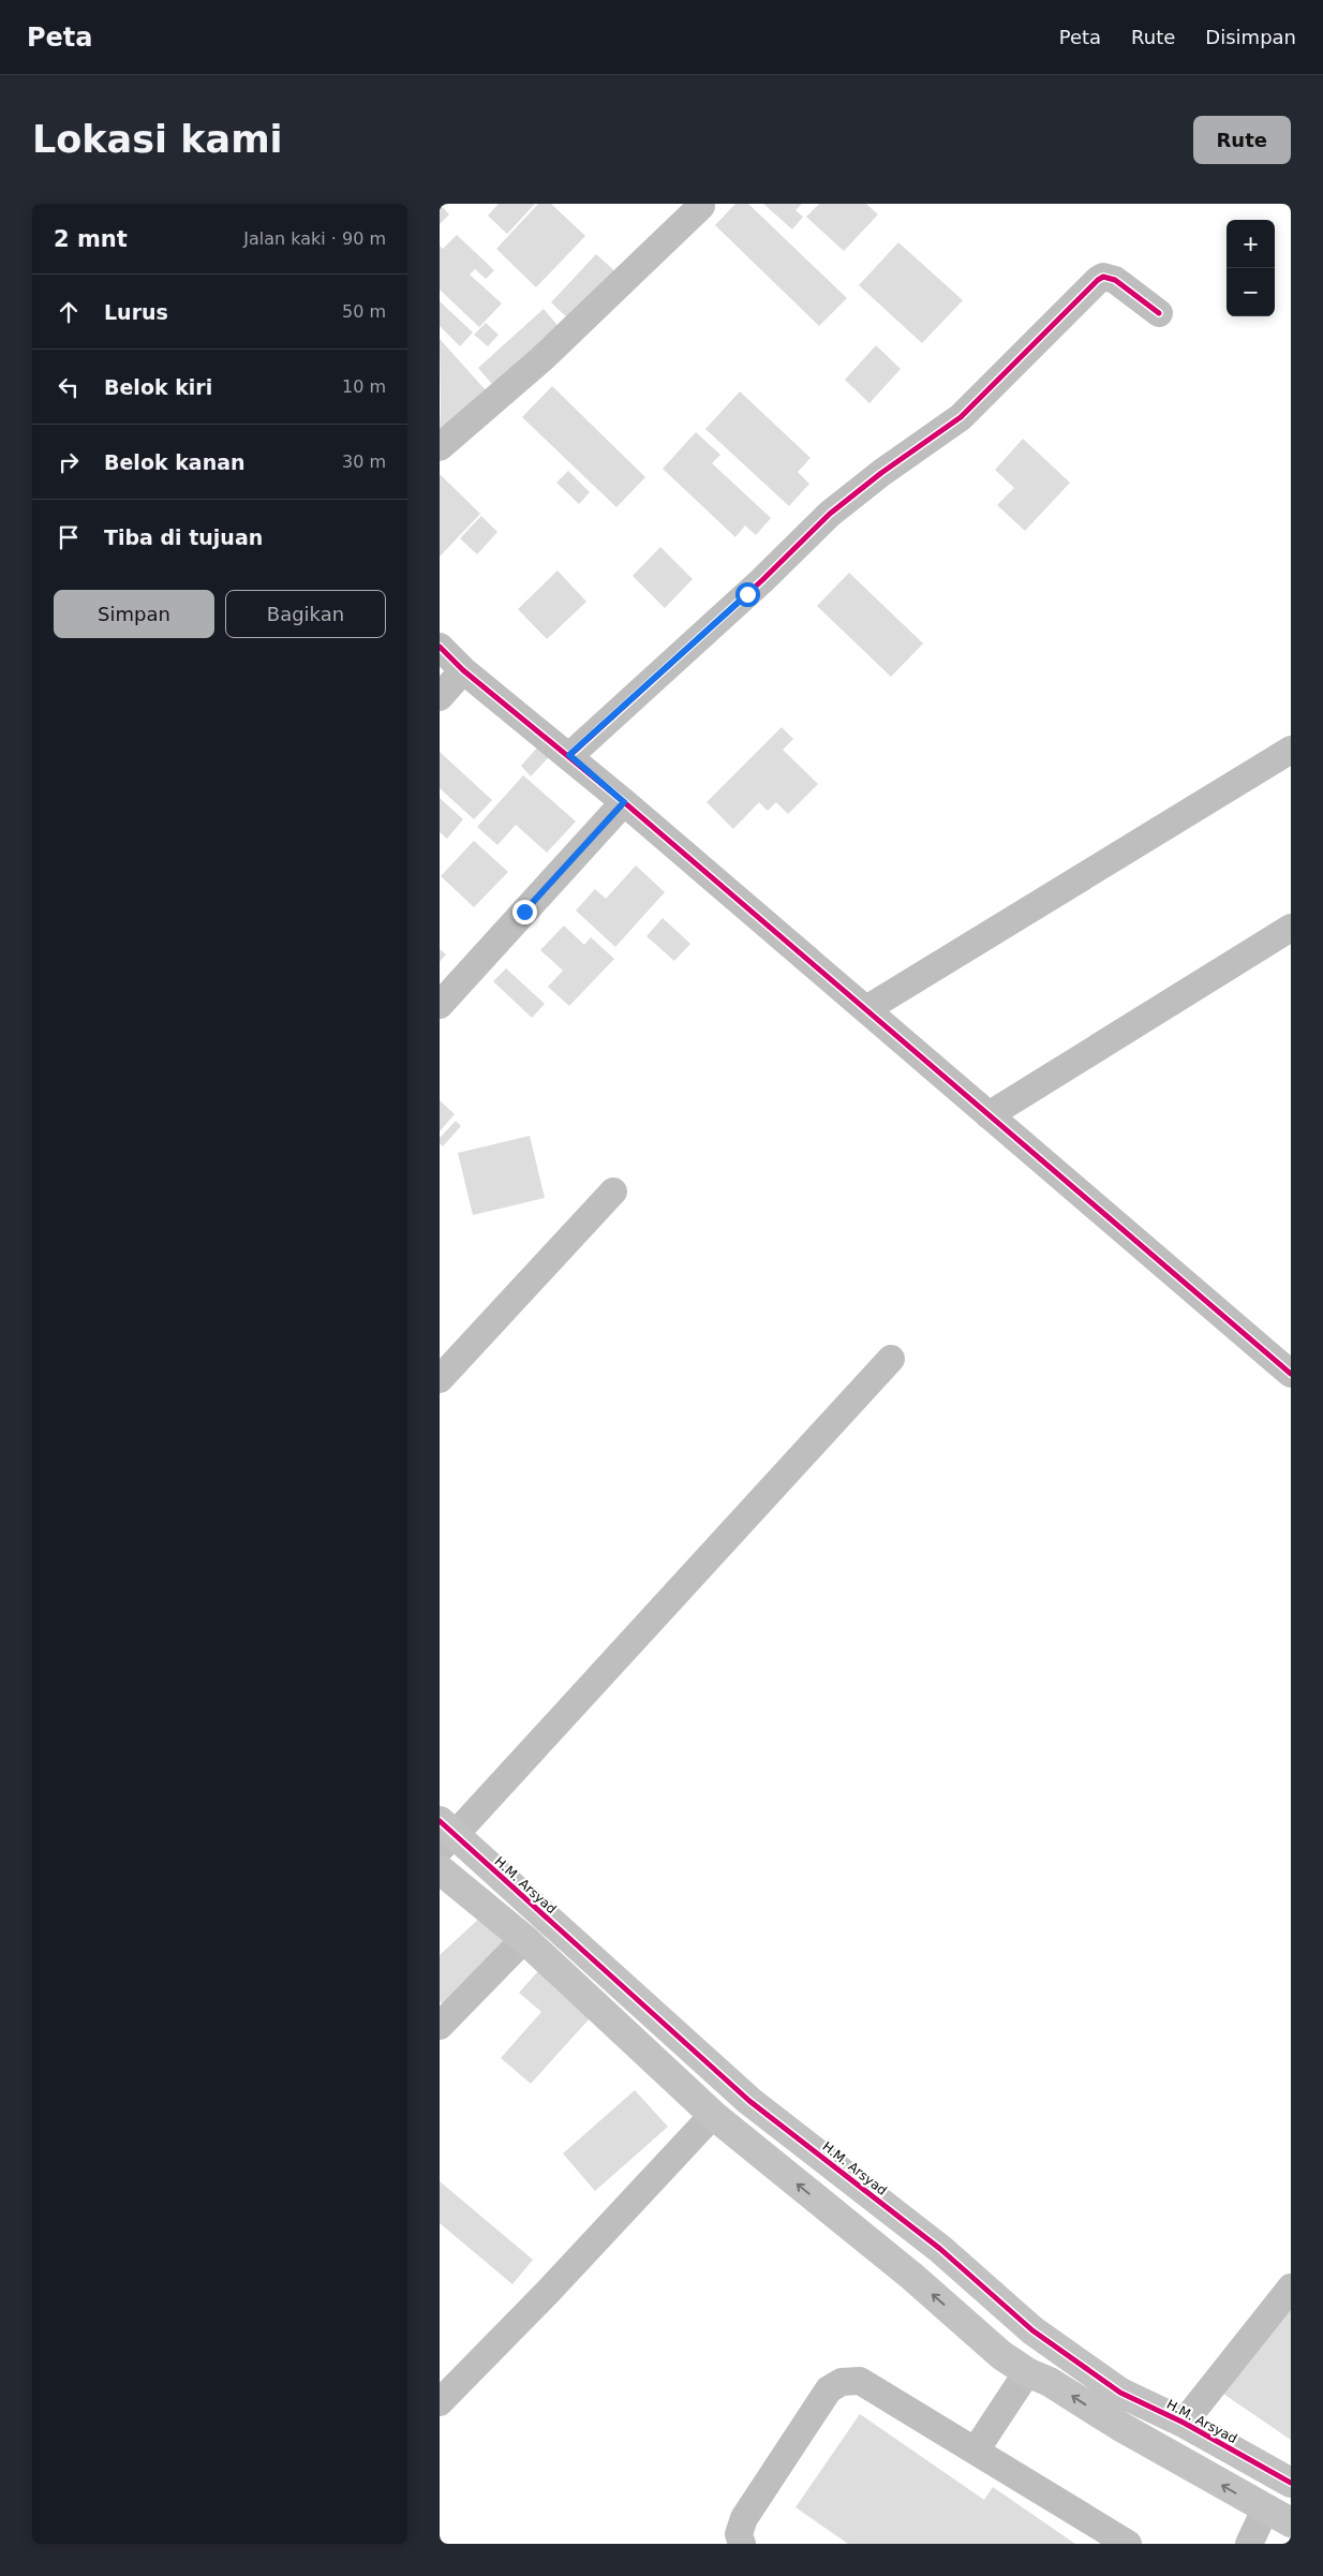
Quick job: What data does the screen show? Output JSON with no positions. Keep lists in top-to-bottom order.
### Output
{
  "streets": {
    "street": ["H.M. Arsyad"]
  },
  "page": {
    "header": "Peta",
    "nav": ["Peta", "Rute", "Disimpan"],
    "buttons": [
      "Rute",
      ["Simpan", "Bagikan"]
    ],
    "title": "Lokasi kami",
    "heading": ["2 mnt", "Jalan kaki · 90 m"],
    "map_buttons": ["+", "−"],
    "list": [
      ["Lurus", "50 m"],
      ["Belok kiri", "10 m"],
      ["Belok kanan", "30 m"],
      "Tiba di tujuan"
    ]
  }
}
